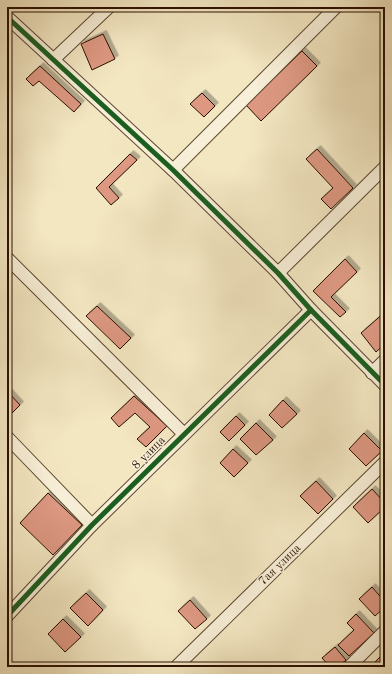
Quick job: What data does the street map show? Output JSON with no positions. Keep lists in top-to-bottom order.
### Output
{
  "streets": {
    "street": ["8 улица", "7ая улица"]
  }
}
